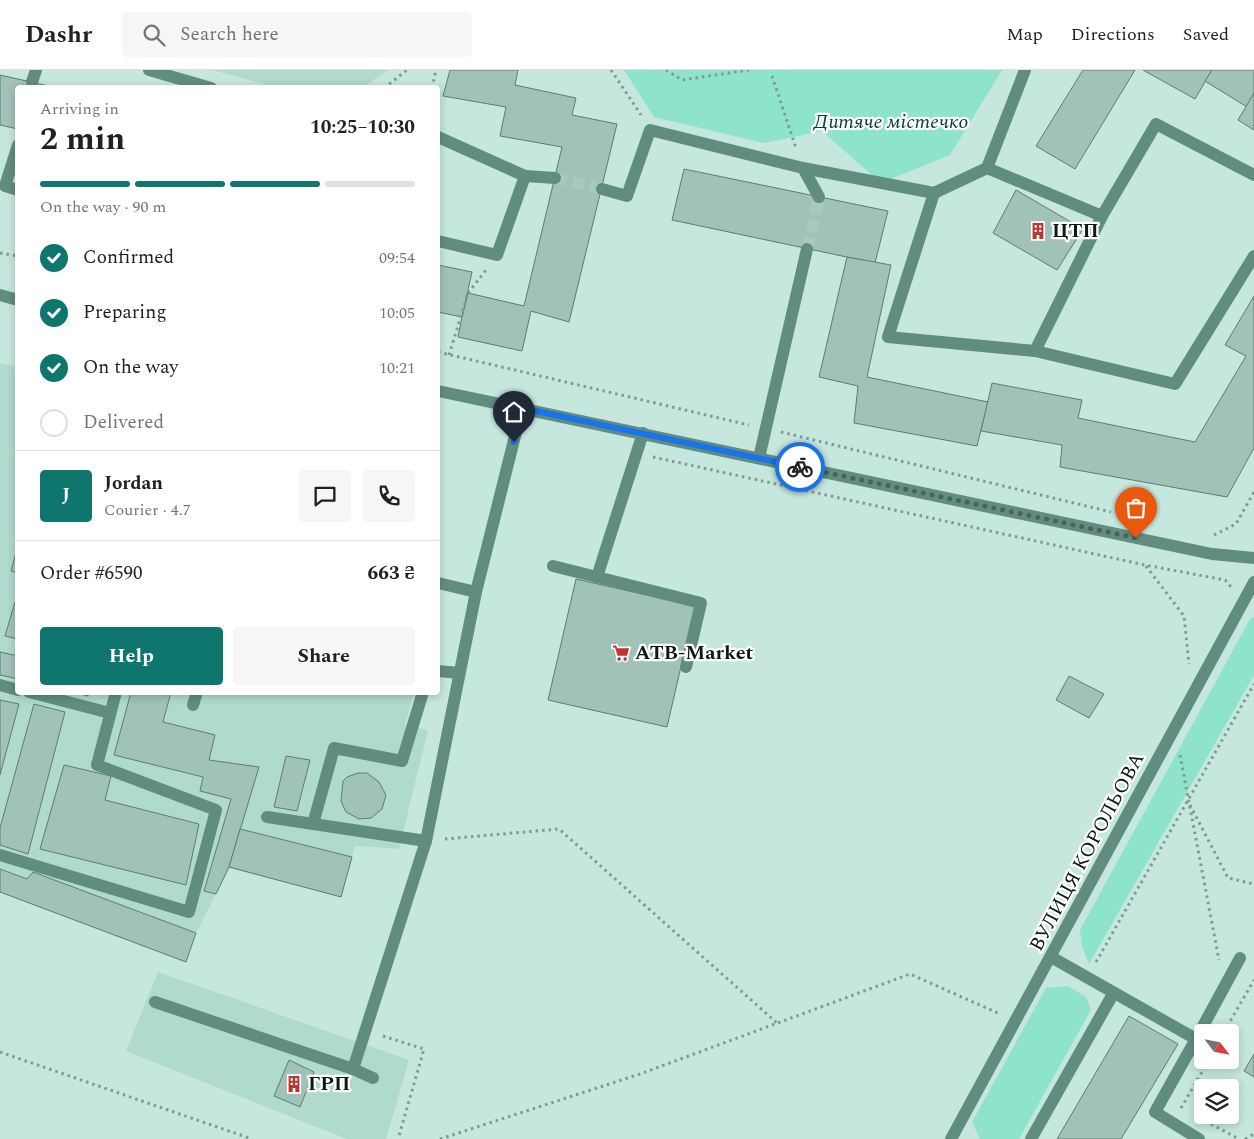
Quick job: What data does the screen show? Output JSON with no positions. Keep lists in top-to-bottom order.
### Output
{
  "streets": {
    "street": ["ВУЛИЦЯ КОРОЛЬОВА"]
  },
  "parks": ["Дитяче містечко"],
  "places": {
    "building": ["ЦТП", "ГРП"],
    "supermarket": ["ATB-Market"]
  },
  "north": "bottom right",
  "page": {
    "header": "Dashr",
    "search": "Search here",
    "nav": ["Map", "Directions", "Saved"],
    "heading": ["2 min", "Arriving in", "10:25–10:30"],
    "panel": [
      "Jordan",
      "Courier · 4.7",
      "Order #6590",
      "663 ₴"
    ],
    "bar": "On the way · 90 m",
    "list": [
      ["Confirmed", "09:54"],
      ["Preparing", "10:05"],
      ["On the way", "10:21"],
      "Delivered"
    ],
    "round": "J",
    "buttons": ["Help", "Share"]
  }
}
